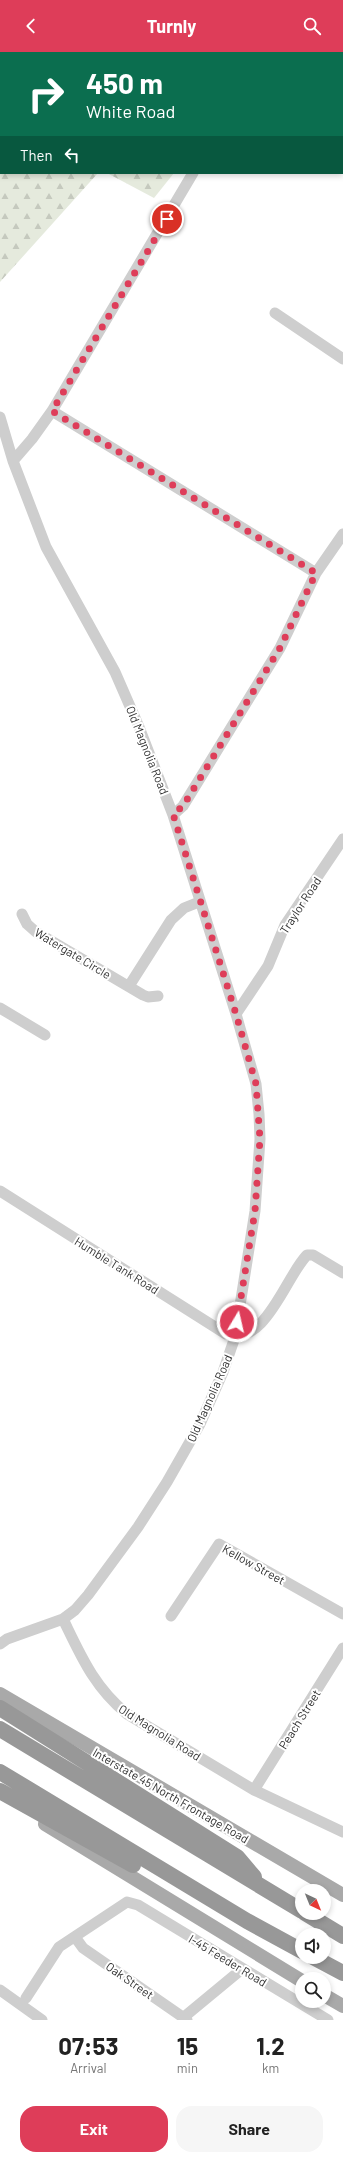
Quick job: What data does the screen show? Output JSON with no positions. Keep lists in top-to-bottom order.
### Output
{
  "streets": {
    "main road": ["Interstate 45 North Frontage Road"],
    "street": [
      "Old Magnolia Road",
      "Traylor Road",
      "Watergate Circle",
      "Humble Tank Road",
      "Kellow Street",
      "Peach Street",
      "I-45 Feeder Road",
      "Oak Street"
    ]
  },
  "crossings": [
    ["Old Magnolia Road", "Traylor Road"],
    ["Old Magnolia Road", "Humble Tank Road"],
    ["Old Magnolia Road", "Peach Street"],
    ["I-45 Feeder Road", "Oak Street"]
  ],
  "north": "bottom right",
  "page": {
    "header": "Turnly",
    "turn": ["450 m", "White Road"],
    "then": "Then",
    "eta": [
      "07:53",
      "Arrival",
      "15",
      "min",
      "1.2",
      "km"
    ],
    "buttons": ["Exit", "Share"]
  }
}
